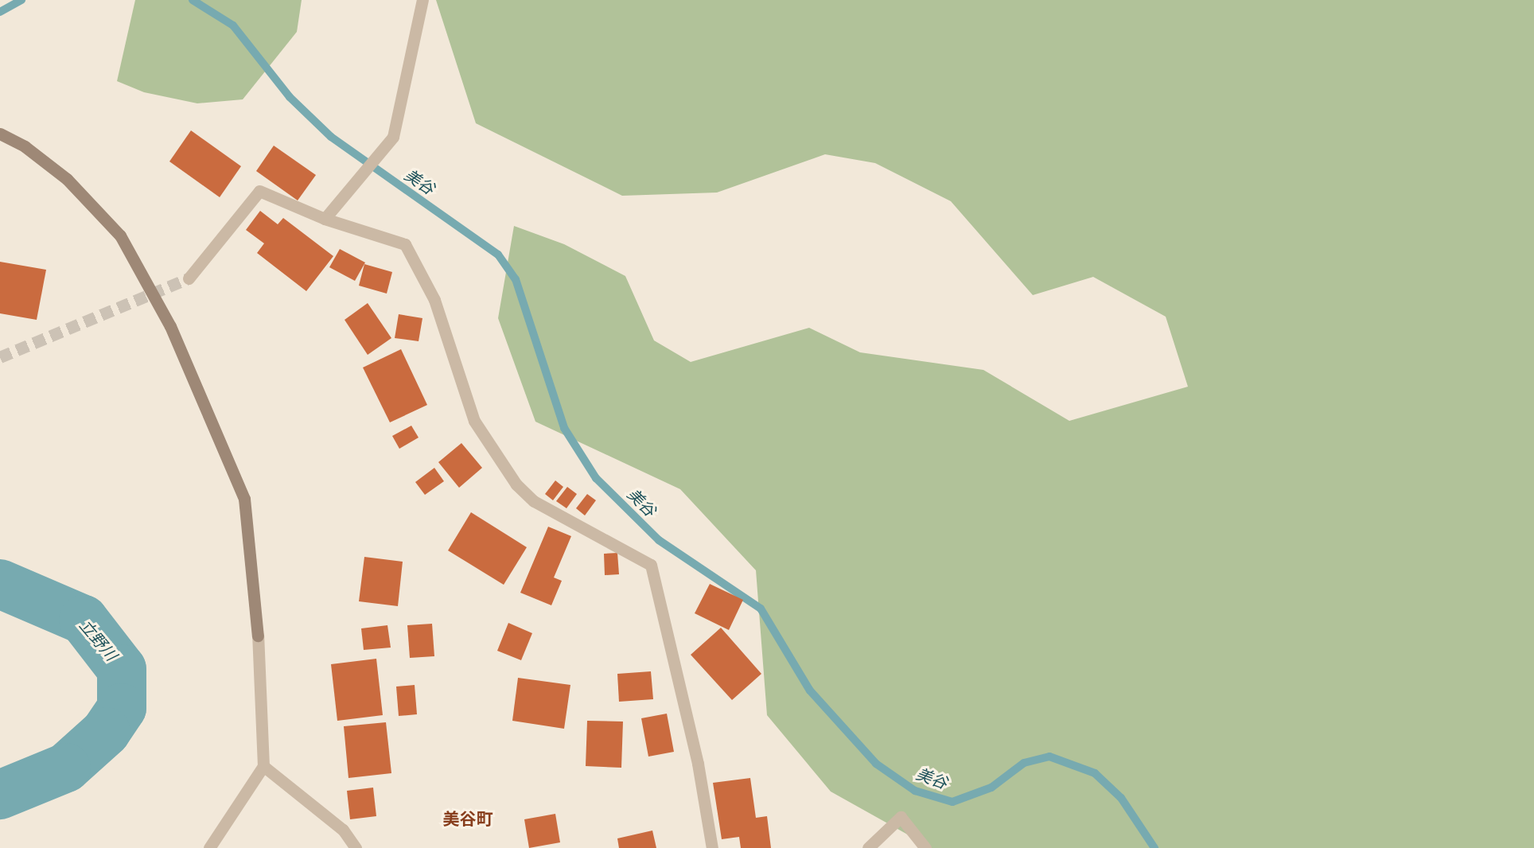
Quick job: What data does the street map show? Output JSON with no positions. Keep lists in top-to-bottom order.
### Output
{
  "districts": ["美谷町"],
  "water": ["美谷", "立野川"]
}
